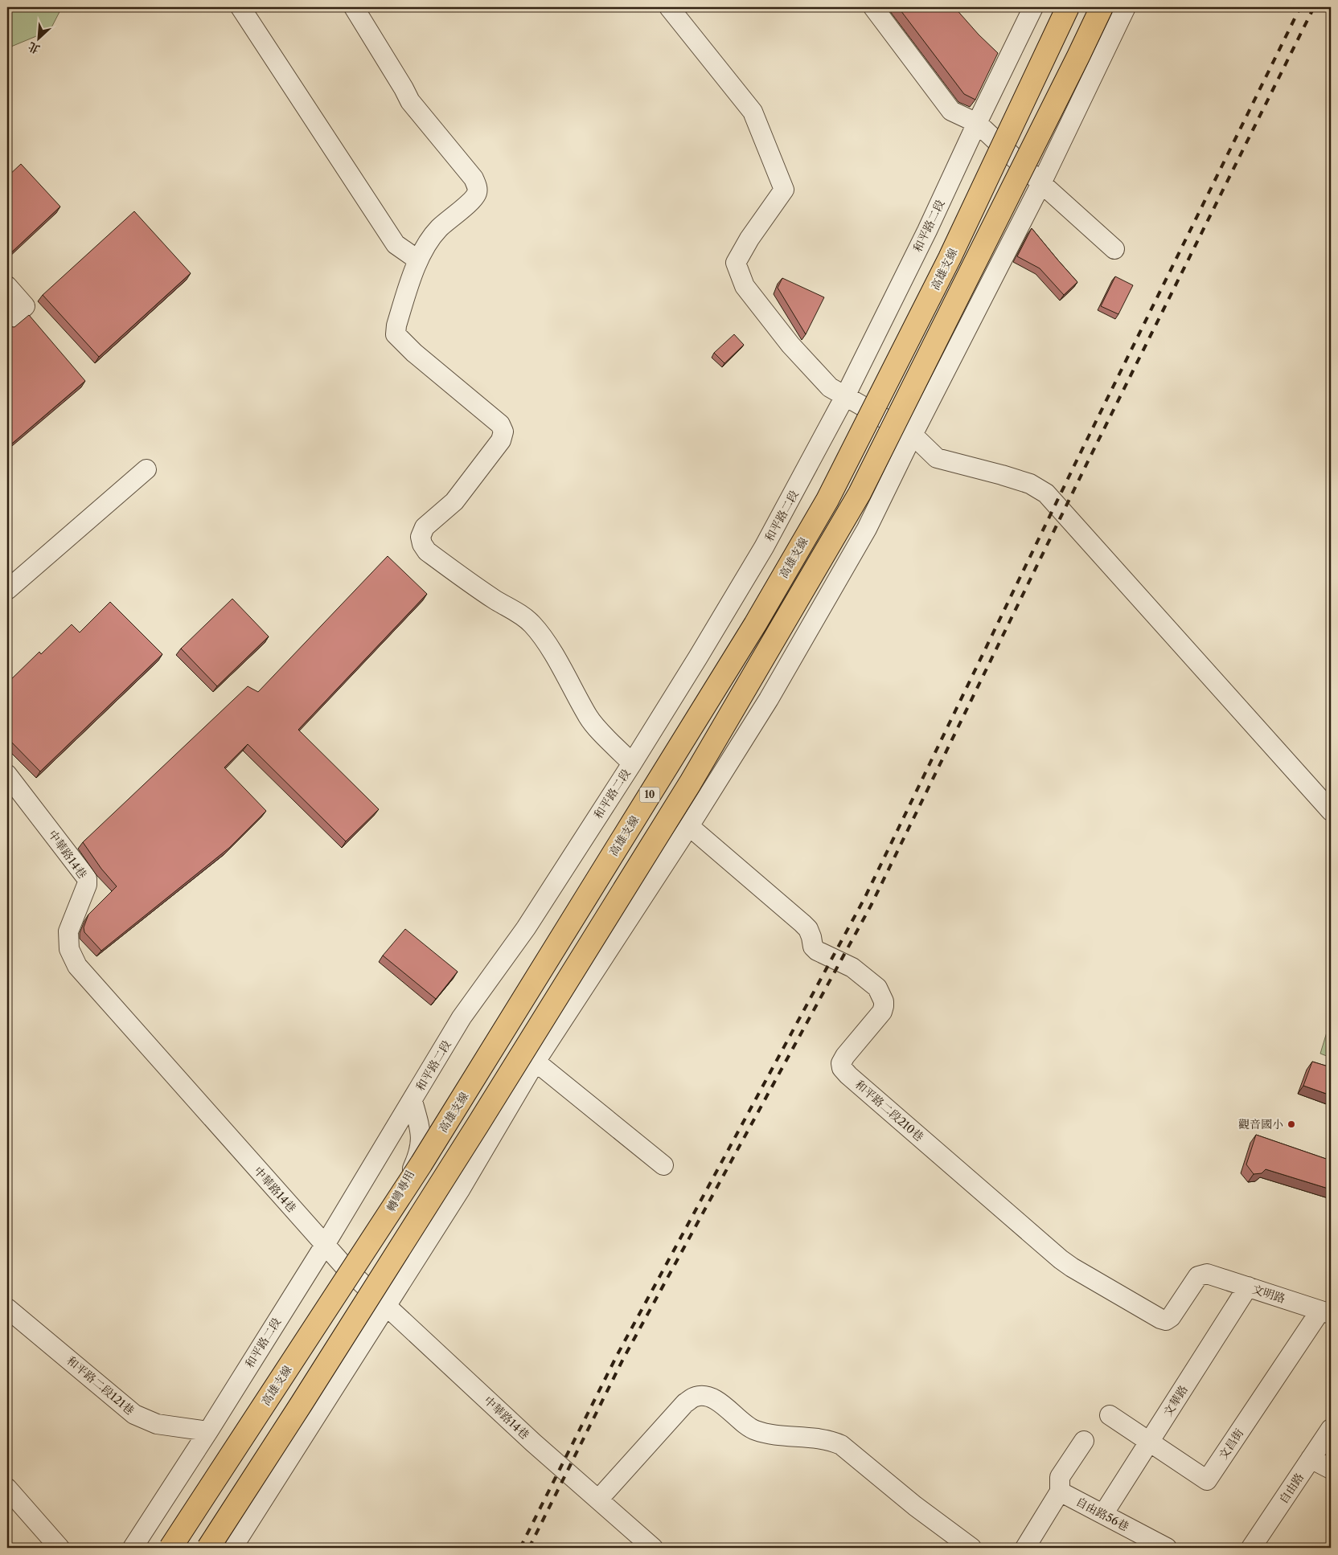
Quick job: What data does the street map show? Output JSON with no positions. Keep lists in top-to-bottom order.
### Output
{
  "streets": {
    "highway": ["高雄支線", "10"],
    "street": [
      "和平路二段",
      "中華路14巷",
      "和平路二段210巷",
      "轉彎專用",
      "文明路",
      "和平路二段121巷",
      "文華路",
      "文昌街",
      "自由路",
      "自由路56巷"
    ]
  },
  "crossings": [
    ["和平路二段", "中華路14巷"],
    ["和平路二段", "轉彎專用"],
    ["和平路二段", "和平路二段121巷"],
    ["中華路14巷", "轉彎專用"],
    ["和平路二段210巷", "文明路"],
    ["文明路", "文華路"],
    ["文明路", "文昌街"],
    ["文華路", "文昌街"],
    ["文華路", "自由路56巷"]
  ],
  "places": ["觀音國小"],
  "north": "bottom left"
}
